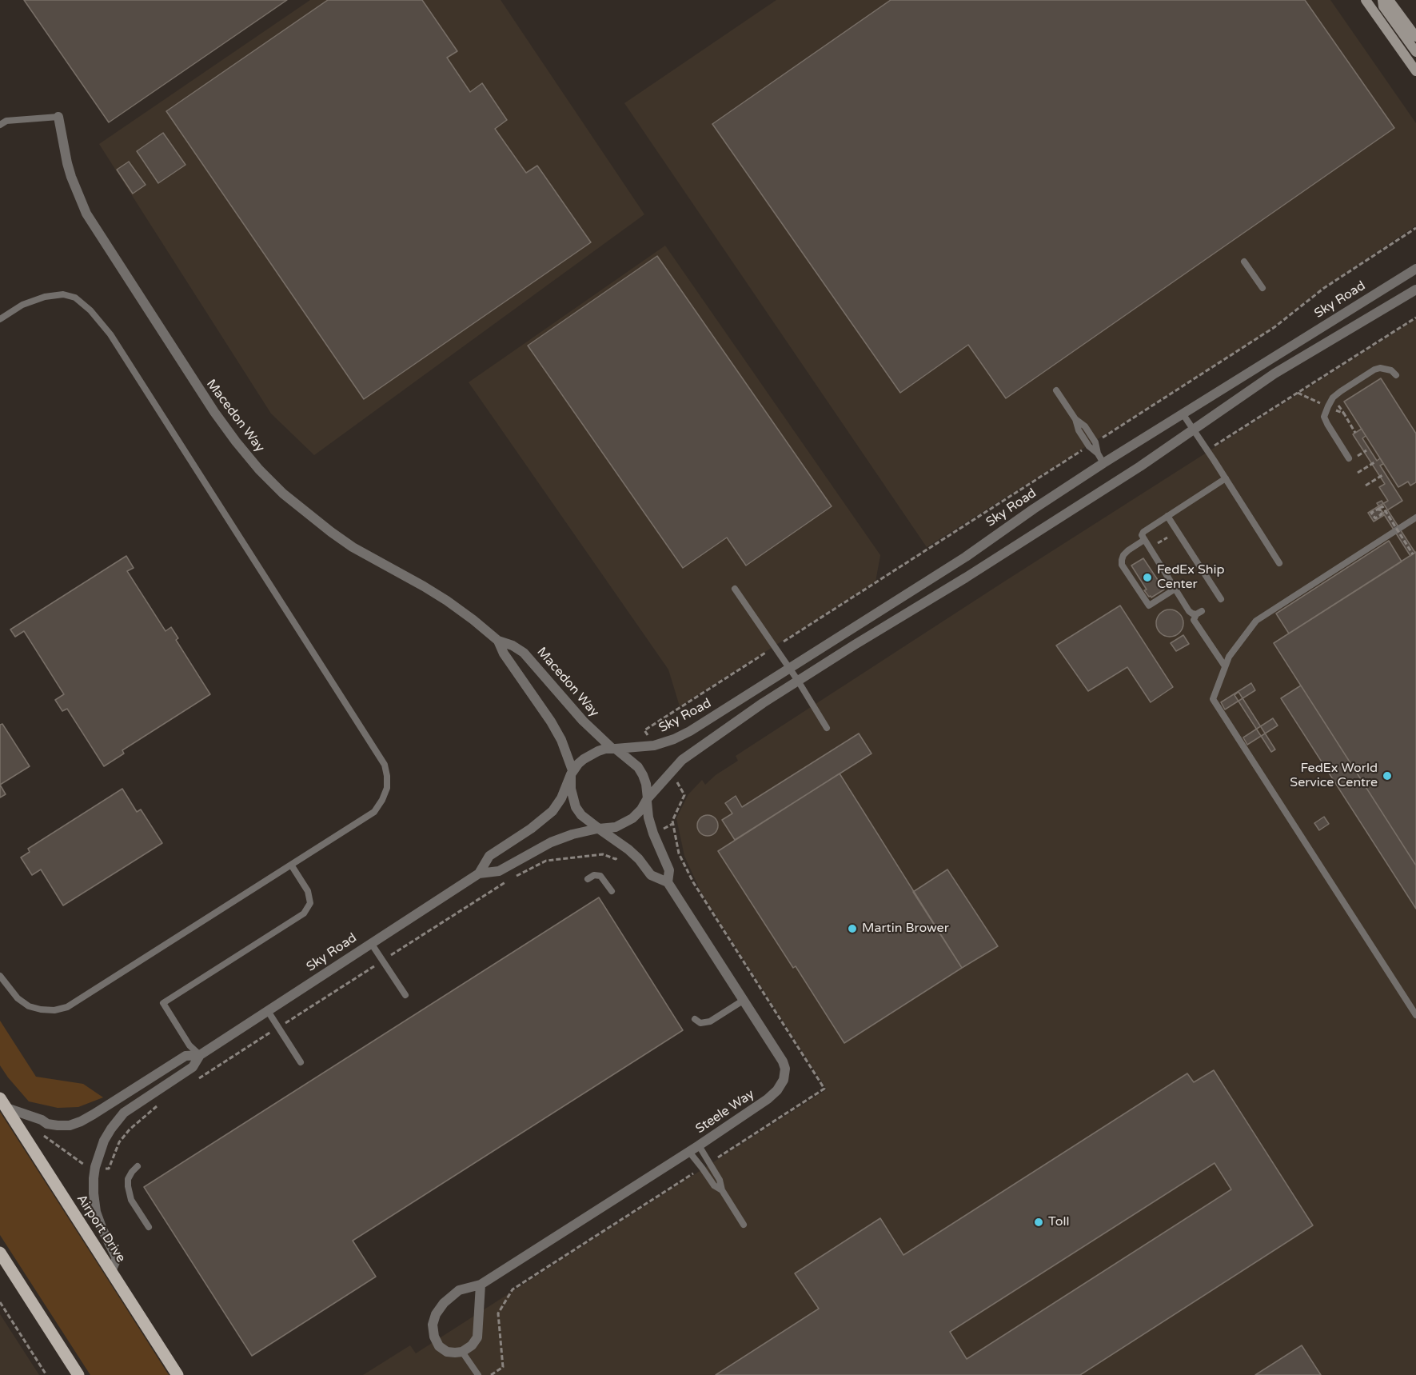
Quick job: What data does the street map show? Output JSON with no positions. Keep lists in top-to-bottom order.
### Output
{
  "streets": {
    "main road": ["Airport Drive"],
    "street": ["Sky Road", "Macedon Way", "Steele Way"]
  },
  "crossings": [
    ["Sky Road", "Macedon Way"],
    ["Sky Road", "Steele Way"],
    ["Sky Road", "Airport Drive"],
    ["Macedon Way", "Steele Way"]
  ],
  "places": [
    "FedEx Ship Center",
    "FedEx World Service Centre",
    "Martin Brower",
    "Toll"
  ]
}
